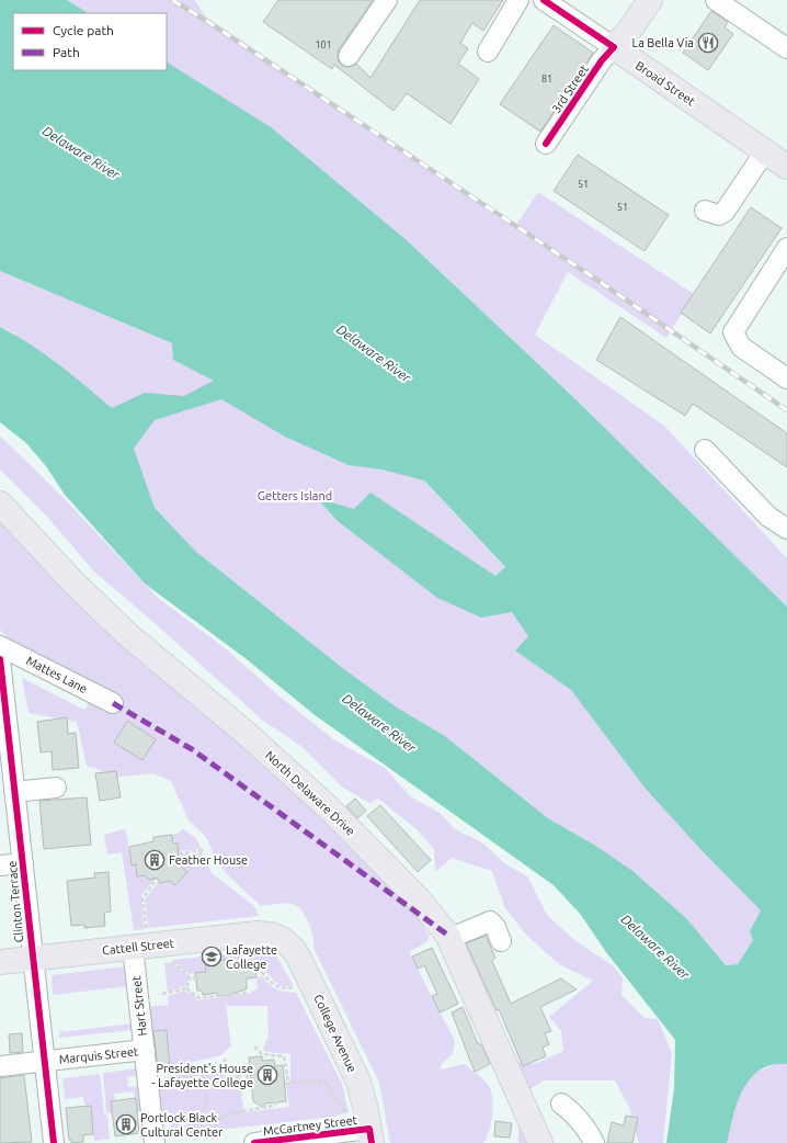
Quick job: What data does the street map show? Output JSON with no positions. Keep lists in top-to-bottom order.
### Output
{
  "streets": {
    "main road": [
      "Broad Street",
      "3rd Street",
      "North Delaware Drive",
      "Cattell Street",
      "College Avenue"
    ],
    "street": [
      "Mattes Lane",
      "Clinton Terrace",
      "Hart Street",
      "Marquis Street",
      "McCartney Street"
    ]
  },
  "crossings": [
    ["Broad Street", "3rd Street"],
    ["Clinton Terrace", "Cattell Street"],
    ["Clinton Terrace", "Marquis Street"],
    ["Cattell Street", "Hart Street"],
    ["Cattell Street", "College Avenue"],
    ["Hart Street", "Marquis Street"],
    ["College Avenue", "McCartney Street"]
  ],
  "water": ["Delaware River"],
  "parks": ["Getters Island"],
  "places": {
    "restaurant": ["La Bella Via"],
    "building": ["Feather House", "President's House - Lafayette College", "Portlock Black Cultural Center"],
    "school or university": ["Lafayette College"]
  },
  "house_numbers": [
    "101",
    "81",
    "51",
    "51"
  ],
  "legend": ["Cycle path", "Path"]
}
